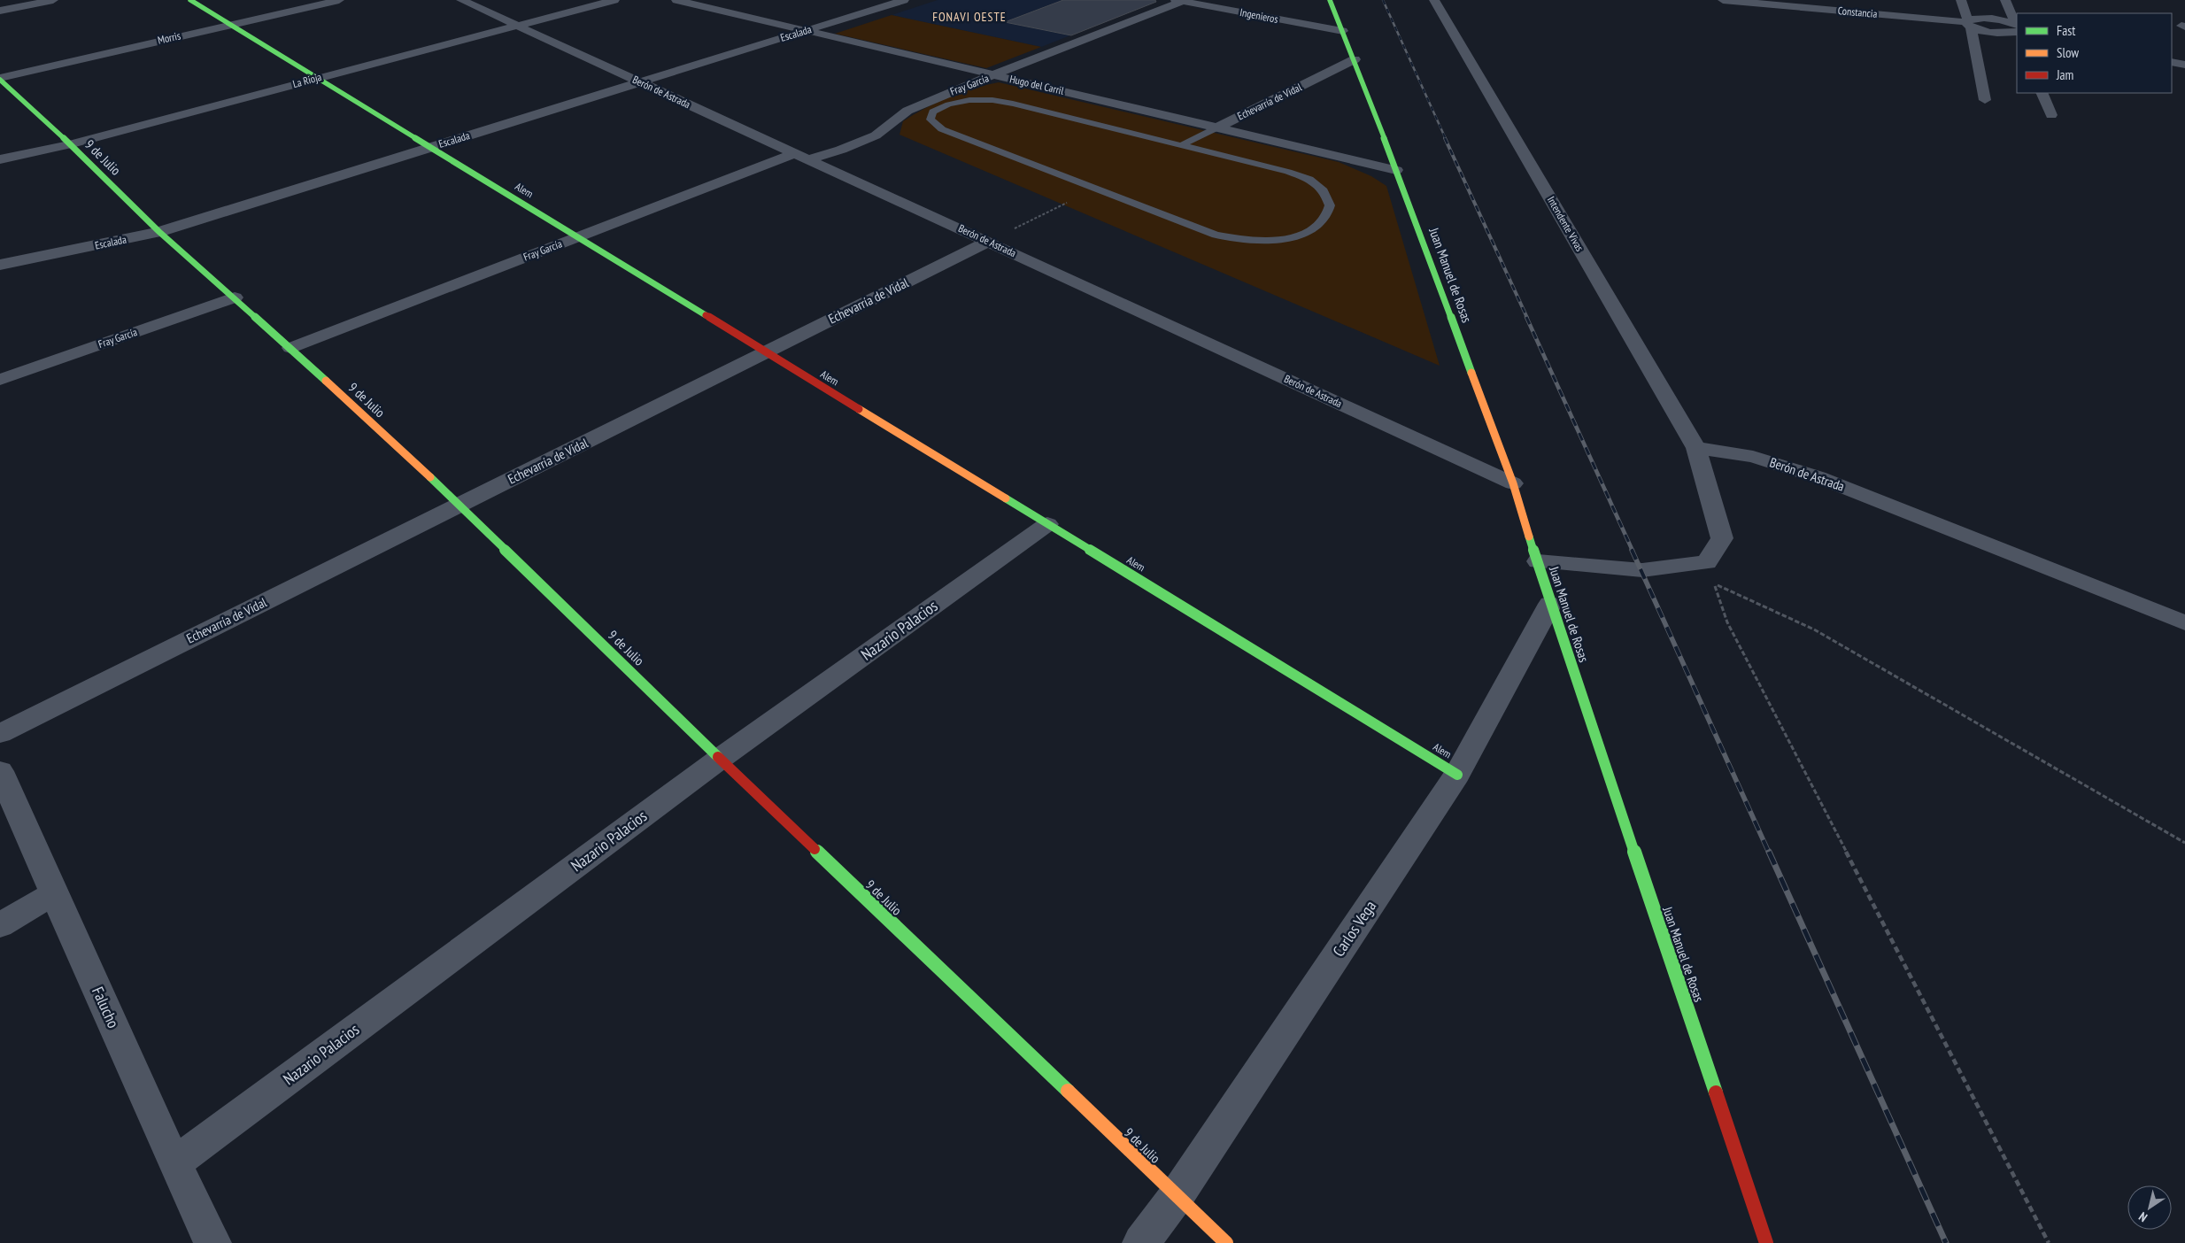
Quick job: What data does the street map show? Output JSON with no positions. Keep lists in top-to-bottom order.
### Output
{
  "streets": {
    "street": [
      "Constancia",
      "Ingenieros",
      "Escalada",
      "Morris",
      "La Rioja",
      "Fray García",
      "Hugo del Carril",
      "Berón de Astrada",
      "Echevarría de Vidal",
      "9 de Julio",
      "Alem",
      "Intendente Vivas",
      "Juan Manuel de Rosas",
      "Nazario Palacios",
      "Carlos Vega",
      "Falucho"
    ]
  },
  "crossings": [
    ["Ingenieros", "Fray García"],
    ["Ingenieros", "Juan Manuel de Rosas"],
    ["Escalada", "Hugo del Carril"],
    ["Escalada", "Berón de Astrada"],
    ["Escalada", "9 de Julio"],
    ["Escalada", "Alem"],
    ["Morris", "9 de Julio"],
    ["Morris", "Alem"],
    ["La Rioja", "Berón de Astrada"],
    ["La Rioja", "9 de Julio"],
    ["La Rioja", "Alem"],
    ["Fray García", "Hugo del Carril"],
    ["Fray García", "Berón de Astrada"],
    ["Fray García", "9 de Julio"],
    ["Fray García", "Alem"],
    ["Hugo del Carril", "Echevarría de Vidal"],
    ["Hugo del Carril", "Juan Manuel de Rosas"],
    ["Berón de Astrada", "Echevarría de Vidal"],
    ["Berón de Astrada", "Intendente Vivas"],
    ["Berón de Astrada", "Juan Manuel de Rosas"],
    ["Echevarría de Vidal", "9 de Julio"],
    ["Echevarría de Vidal", "Alem"],
    ["Echevarría de Vidal", "Juan Manuel de Rosas"],
    ["9 de Julio", "Nazario Palacios"],
    ["9 de Julio", "Carlos Vega"],
    ["Alem", "Nazario Palacios"],
    ["Alem", "Carlos Vega"],
    ["Juan Manuel de Rosas", "Carlos Vega"],
    ["Nazario Palacios", "Falucho"]
  ],
  "districts": ["FONAVI OESTE"],
  "legend": ["Fast", "Slow", "Jam"],
  "north": "bottom left"
}
